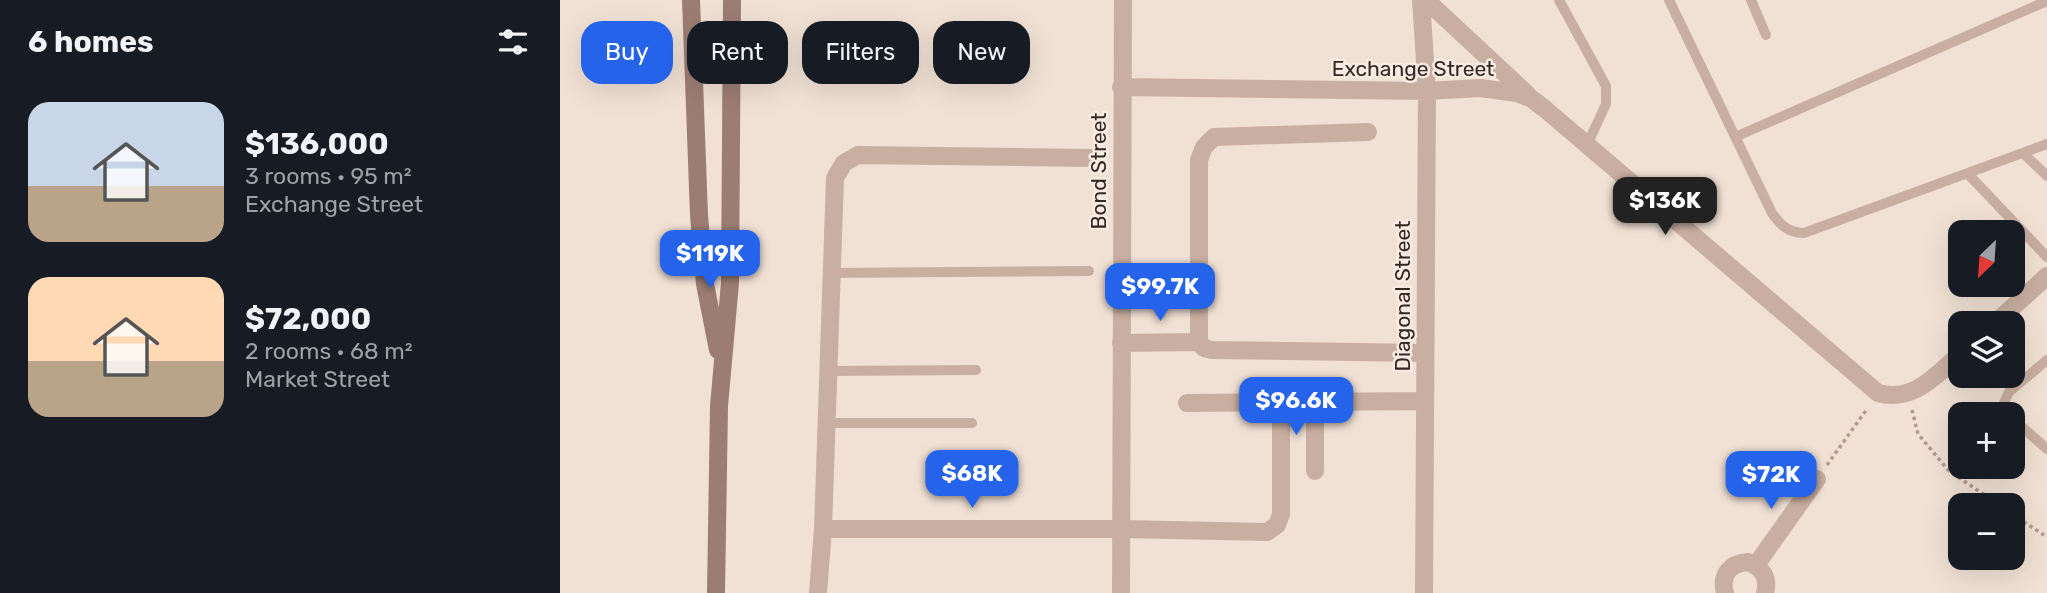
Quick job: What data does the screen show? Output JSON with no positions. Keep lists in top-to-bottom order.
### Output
{
  "streets": {
    "street": ["Exchange Street", "Bond Street", "Diagonal Street"]
  },
  "crossings": [
    ["Exchange Street", "Bond Street"],
    ["Exchange Street", "Diagonal Street"]
  ],
  "north": "bottom left",
  "page": {
    "heading": "6 homes",
    "chip": [
      "Buy",
      "Rent",
      "Filters",
      "New"
    ],
    "list": [
      {
        "name": "$136,000",
        "note": "3 rooms · 95 m² · Exchange Street"
      },
      {
        "name": "$72,000",
        "note": "2 rooms · 68 m² · Market Street"
      }
    ],
    "price": [
      "$136K",
      "$119K",
      "$99.7K",
      "$96.6K",
      "$68K",
      "$72K"
    ],
    "map_buttons": ["+", "−"]
  }
}
